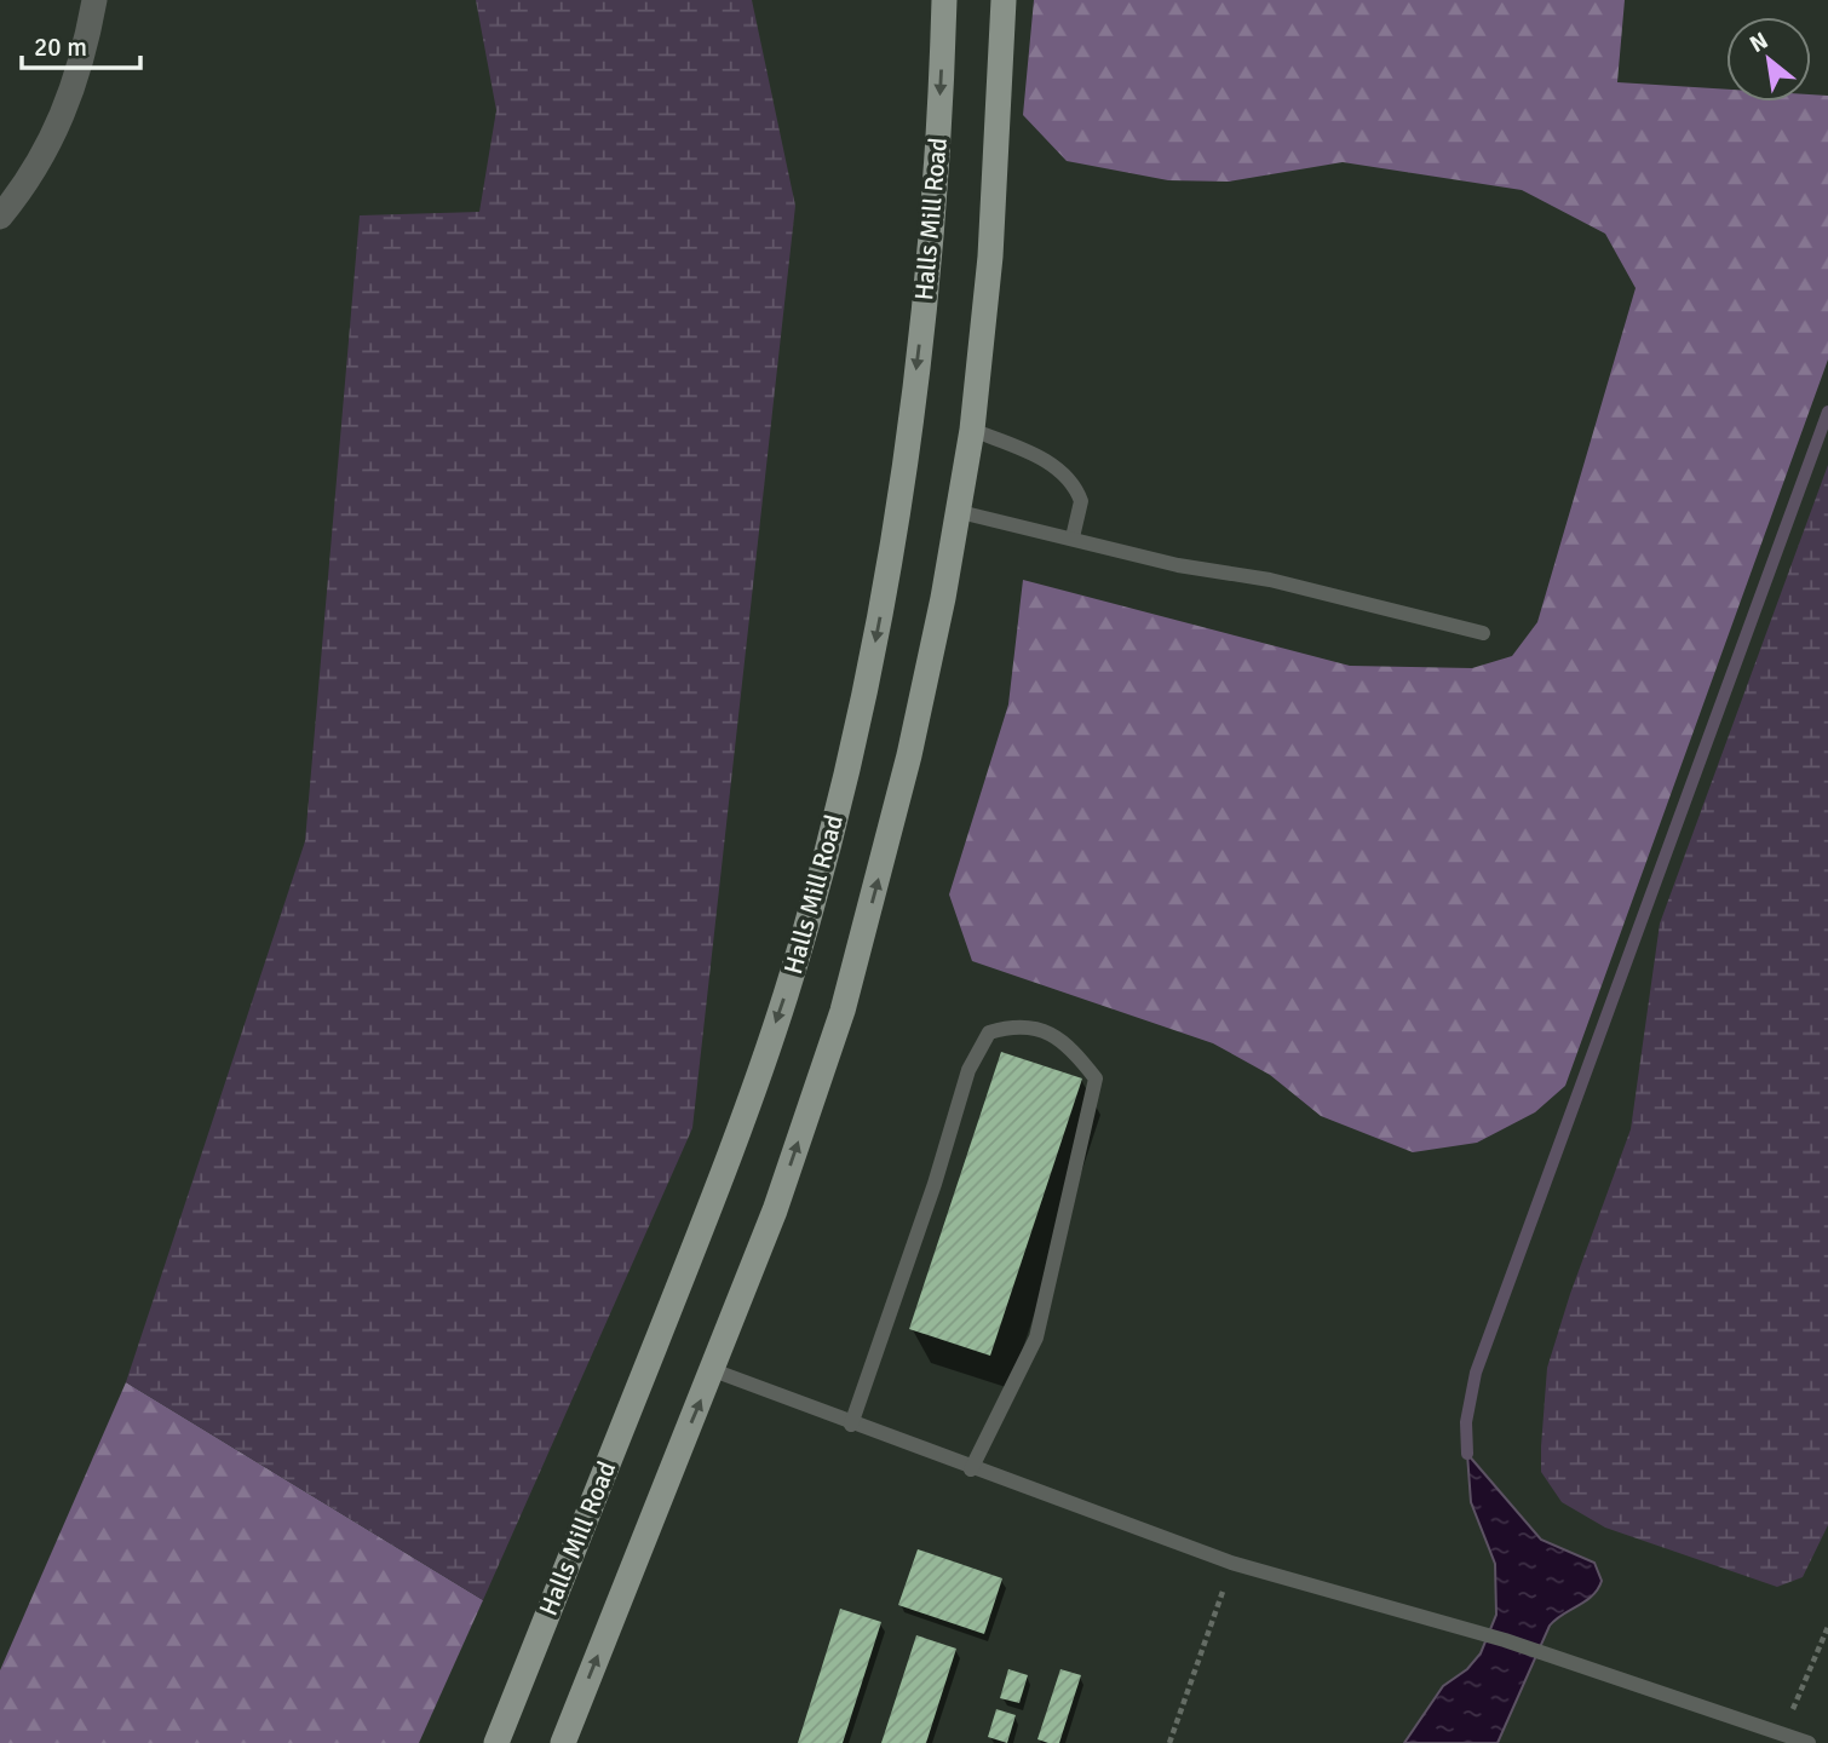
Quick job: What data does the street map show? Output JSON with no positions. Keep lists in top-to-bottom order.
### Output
{
  "streets": {
    "main road": ["Halls Mill Road"]
  },
  "scale_bar": "20 m",
  "north": "top left"
}
